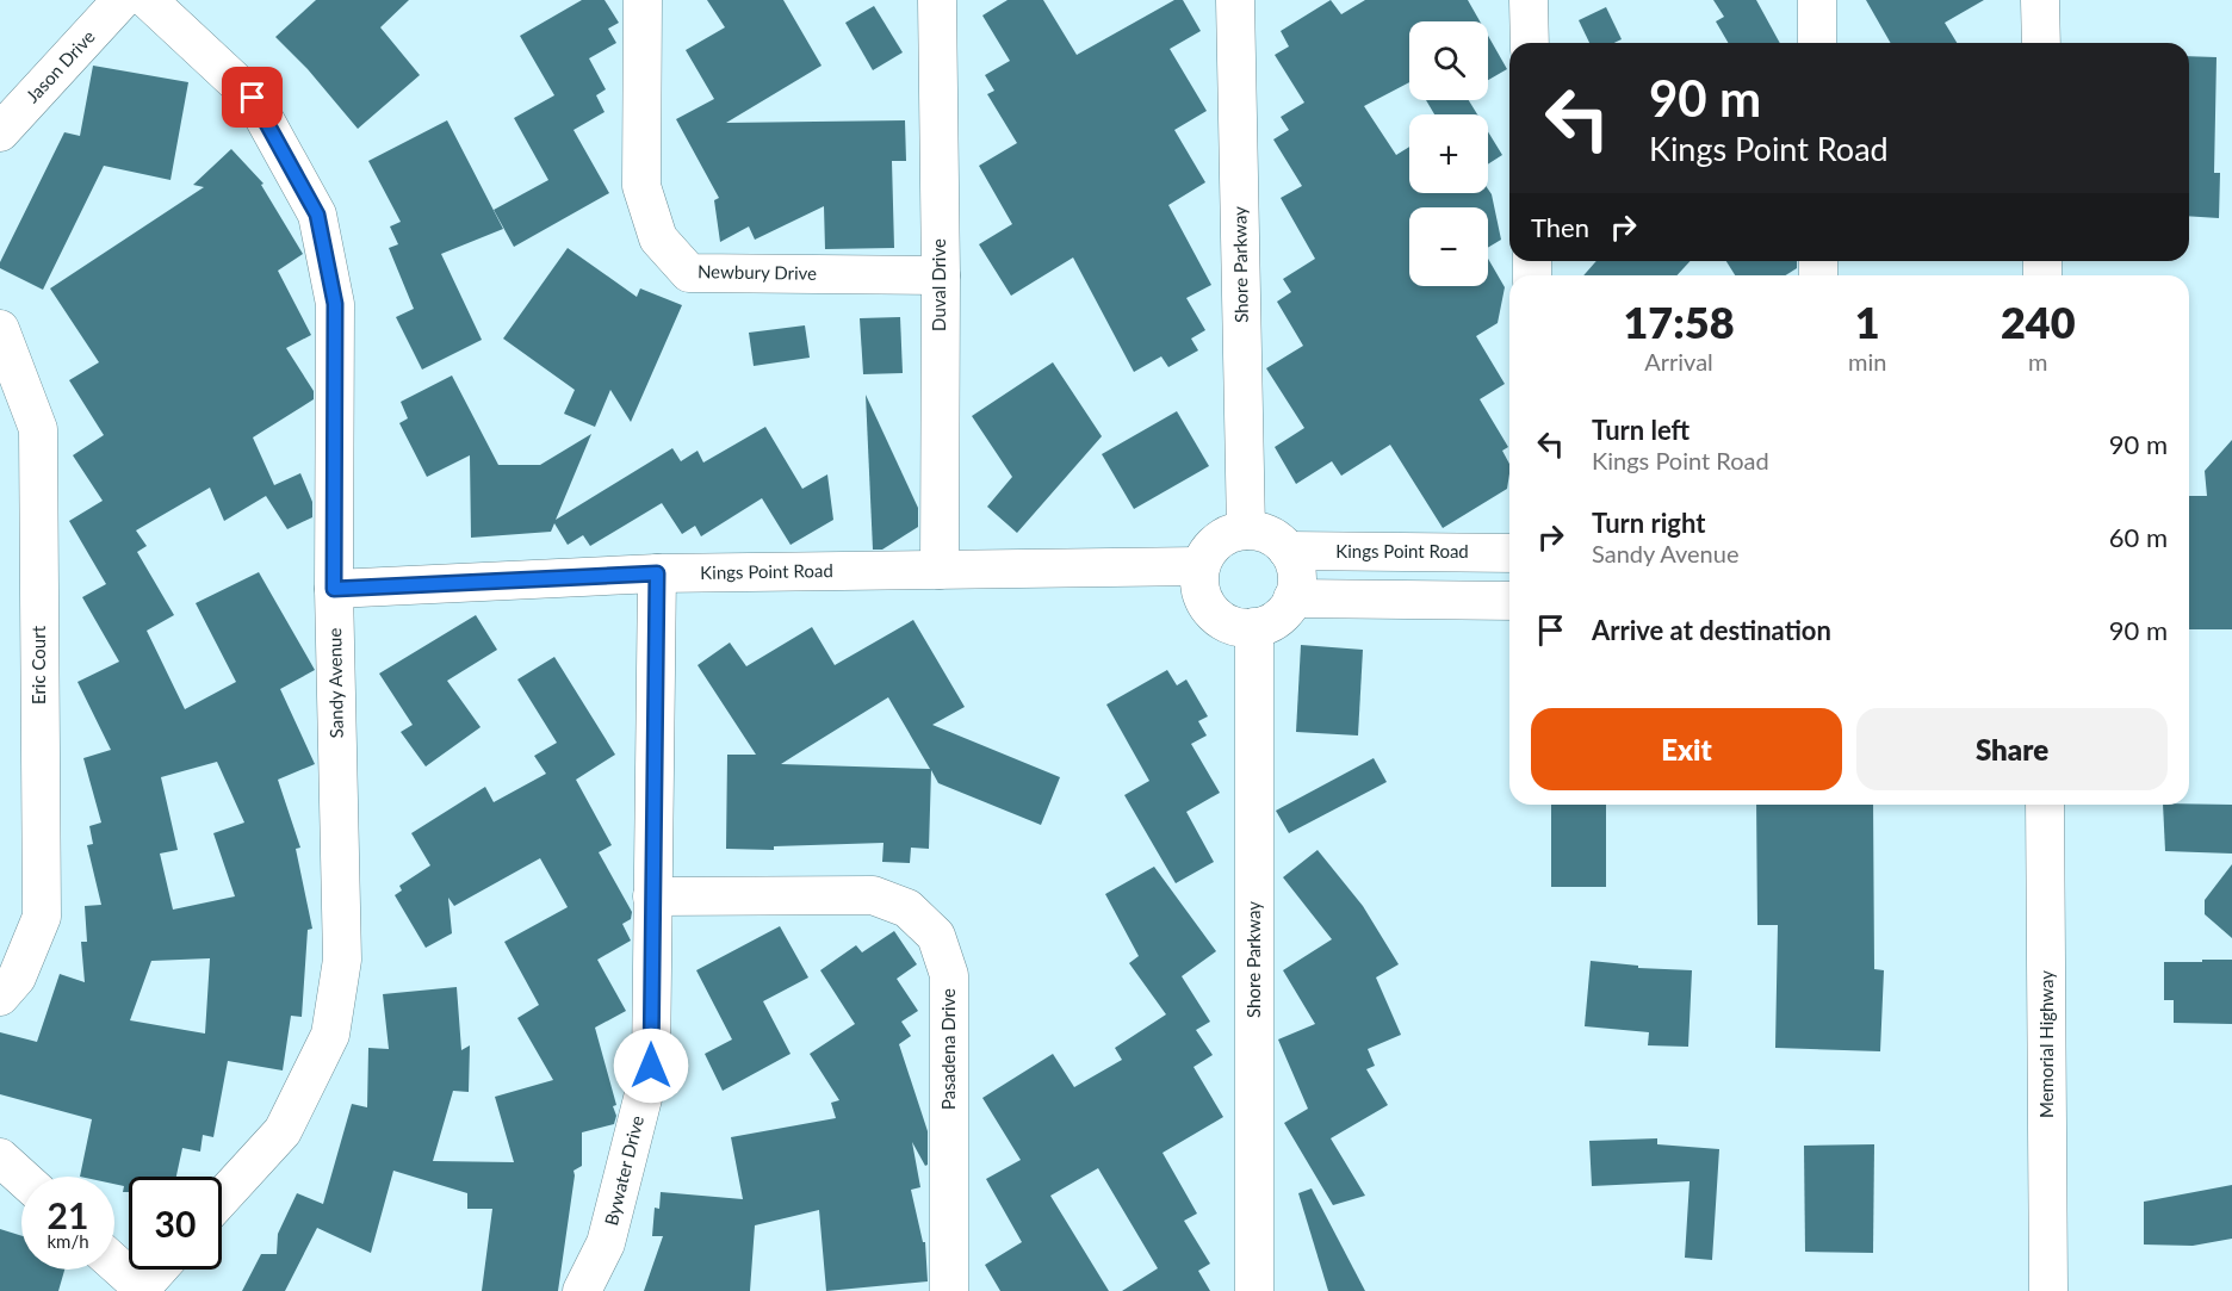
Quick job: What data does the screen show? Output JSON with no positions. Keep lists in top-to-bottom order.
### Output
{
  "streets": {
    "street": [
      "Jason Drive",
      "Shore Parkway",
      "Newbury Drive",
      "Duval Drive",
      "Kings Point Road",
      "Eric Court",
      "Sandy Avenue",
      "Memorial Highway",
      "Pasadena Drive",
      "Bywater Drive"
    ]
  },
  "crossings": [
    ["Shore Parkway", "Kings Point Road"],
    ["Newbury Drive", "Duval Drive"],
    ["Duval Drive", "Kings Point Road"],
    ["Kings Point Road", "Sandy Avenue"],
    ["Kings Point Road", "Bywater Drive"],
    ["Pasadena Drive", "Bywater Drive"]
  ],
  "page": {
    "map_buttons": ["+", "−"],
    "turn": ["90 m", "Kings Point Road"],
    "then": "Then",
    "eta": [
      "17:58",
      "Arrival",
      "1",
      "min",
      "240",
      "m"
    ],
    "list": [
      {
        "name": "Turn left",
        "note": "Kings Point Road",
        "value": "90 m"
      },
      {
        "name": "Turn right",
        "note": "Sandy Avenue",
        "value": "60 m"
      },
      {
        "name": "Arrive at destination",
        "value": "90 m"
      }
    ],
    "buttons": ["Exit", "Share"],
    "speed": "21 km/h",
    "limit": "30"
  }
}
